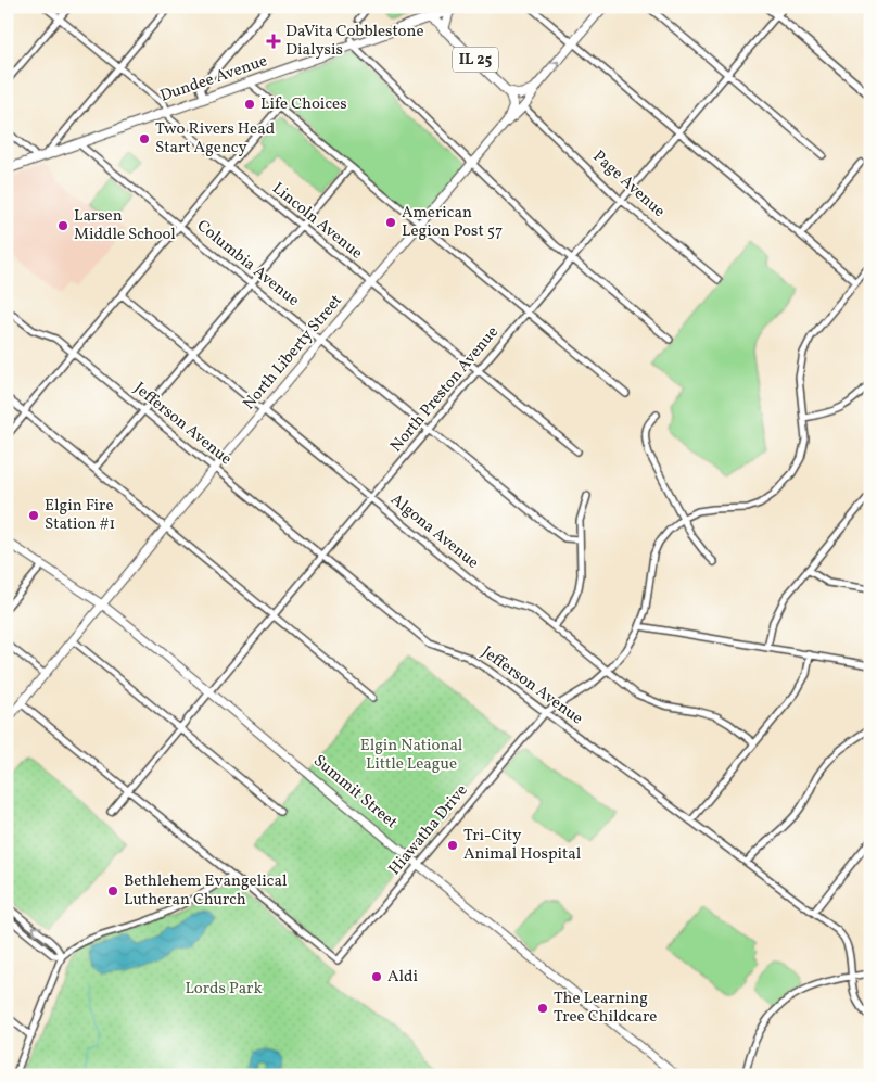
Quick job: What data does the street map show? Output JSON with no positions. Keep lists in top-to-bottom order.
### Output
{
  "streets": {
    "main road": [
      "IL 25",
      "Dundee Avenue",
      "North Liberty Street",
      "Summit Street"
    ],
    "street": [
      "Page Avenue",
      "Lincoln Avenue",
      "Columbia Avenue",
      "North Preston Avenue",
      "Jefferson Avenue",
      "Algona Avenue",
      "Hiawatha Drive"
    ]
  },
  "crossings": [
    ["Dundee Avenue", "Lincoln Avenue"],
    ["Dundee Avenue", "Columbia Avenue"],
    ["Page Avenue", "North Liberty Street"],
    ["Page Avenue", "North Preston Avenue"],
    ["Lincoln Avenue", "North Liberty Street"],
    ["Lincoln Avenue", "North Preston Avenue"],
    ["Columbia Avenue", "North Liberty Street"],
    ["Columbia Avenue", "North Preston Avenue"],
    ["North Liberty Street", "Jefferson Avenue"],
    ["North Liberty Street", "Algona Avenue"],
    ["North Liberty Street", "Summit Street"],
    ["North Preston Avenue", "Jefferson Avenue"],
    ["North Preston Avenue", "Algona Avenue"],
    ["North Preston Avenue", "Summit Street"],
    ["Jefferson Avenue", "Hiawatha Drive"],
    ["Algona Avenue", "Hiawatha Drive"],
    ["Summit Street", "Hiawatha Drive"]
  ],
  "parks": ["Elgin National Little League", "Lords Park"],
  "places": {
    "health": ["DaVita Cobblestone Dialysis"],
    "other": [
      "Life Choices",
      "Two Rivers Head Start Agency",
      "American Legion Post 57",
      "Larsen Middle School",
      "Elgin Fire Station #1",
      "Tri-City Animal Hospital",
      "Bethlehem Evangelical Lutheran Church",
      "Aldi",
      "The Learning Tree Childcare"
    ]
  }
}
